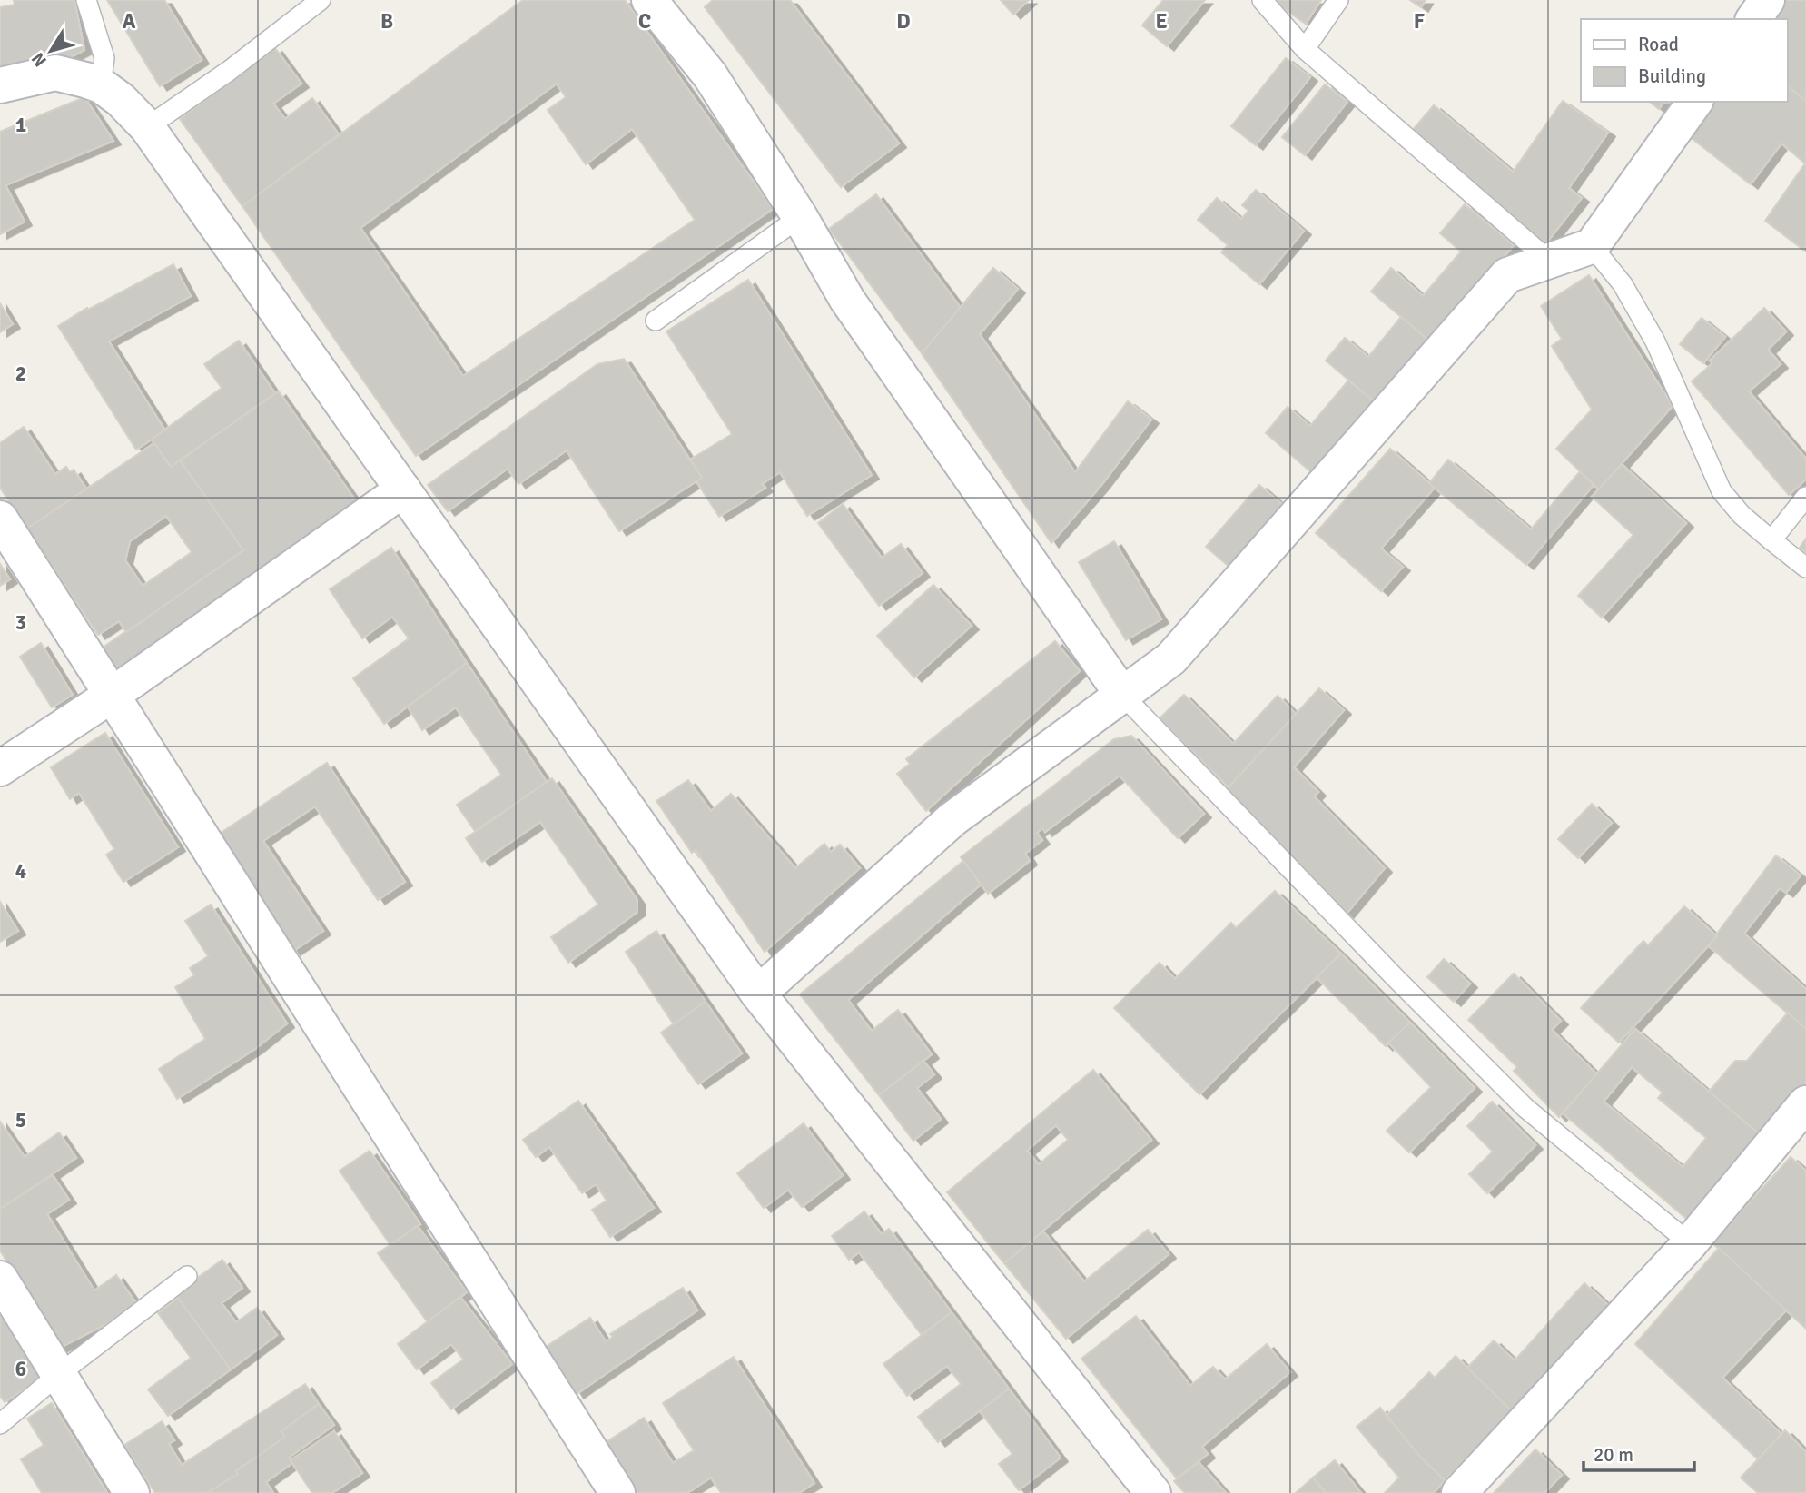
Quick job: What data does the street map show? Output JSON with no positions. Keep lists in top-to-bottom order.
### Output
{
  "legend": ["Road", "Building"],
  "scale_bar": "20 m",
  "north": "bottom left",
  "grid": {
    "columns": [
      "A",
      "B",
      "C",
      "D",
      "E",
      "F"
    ],
    "rows": [
      "1",
      "2",
      "3",
      "4",
      "5",
      "6"
    ]
  }
}
